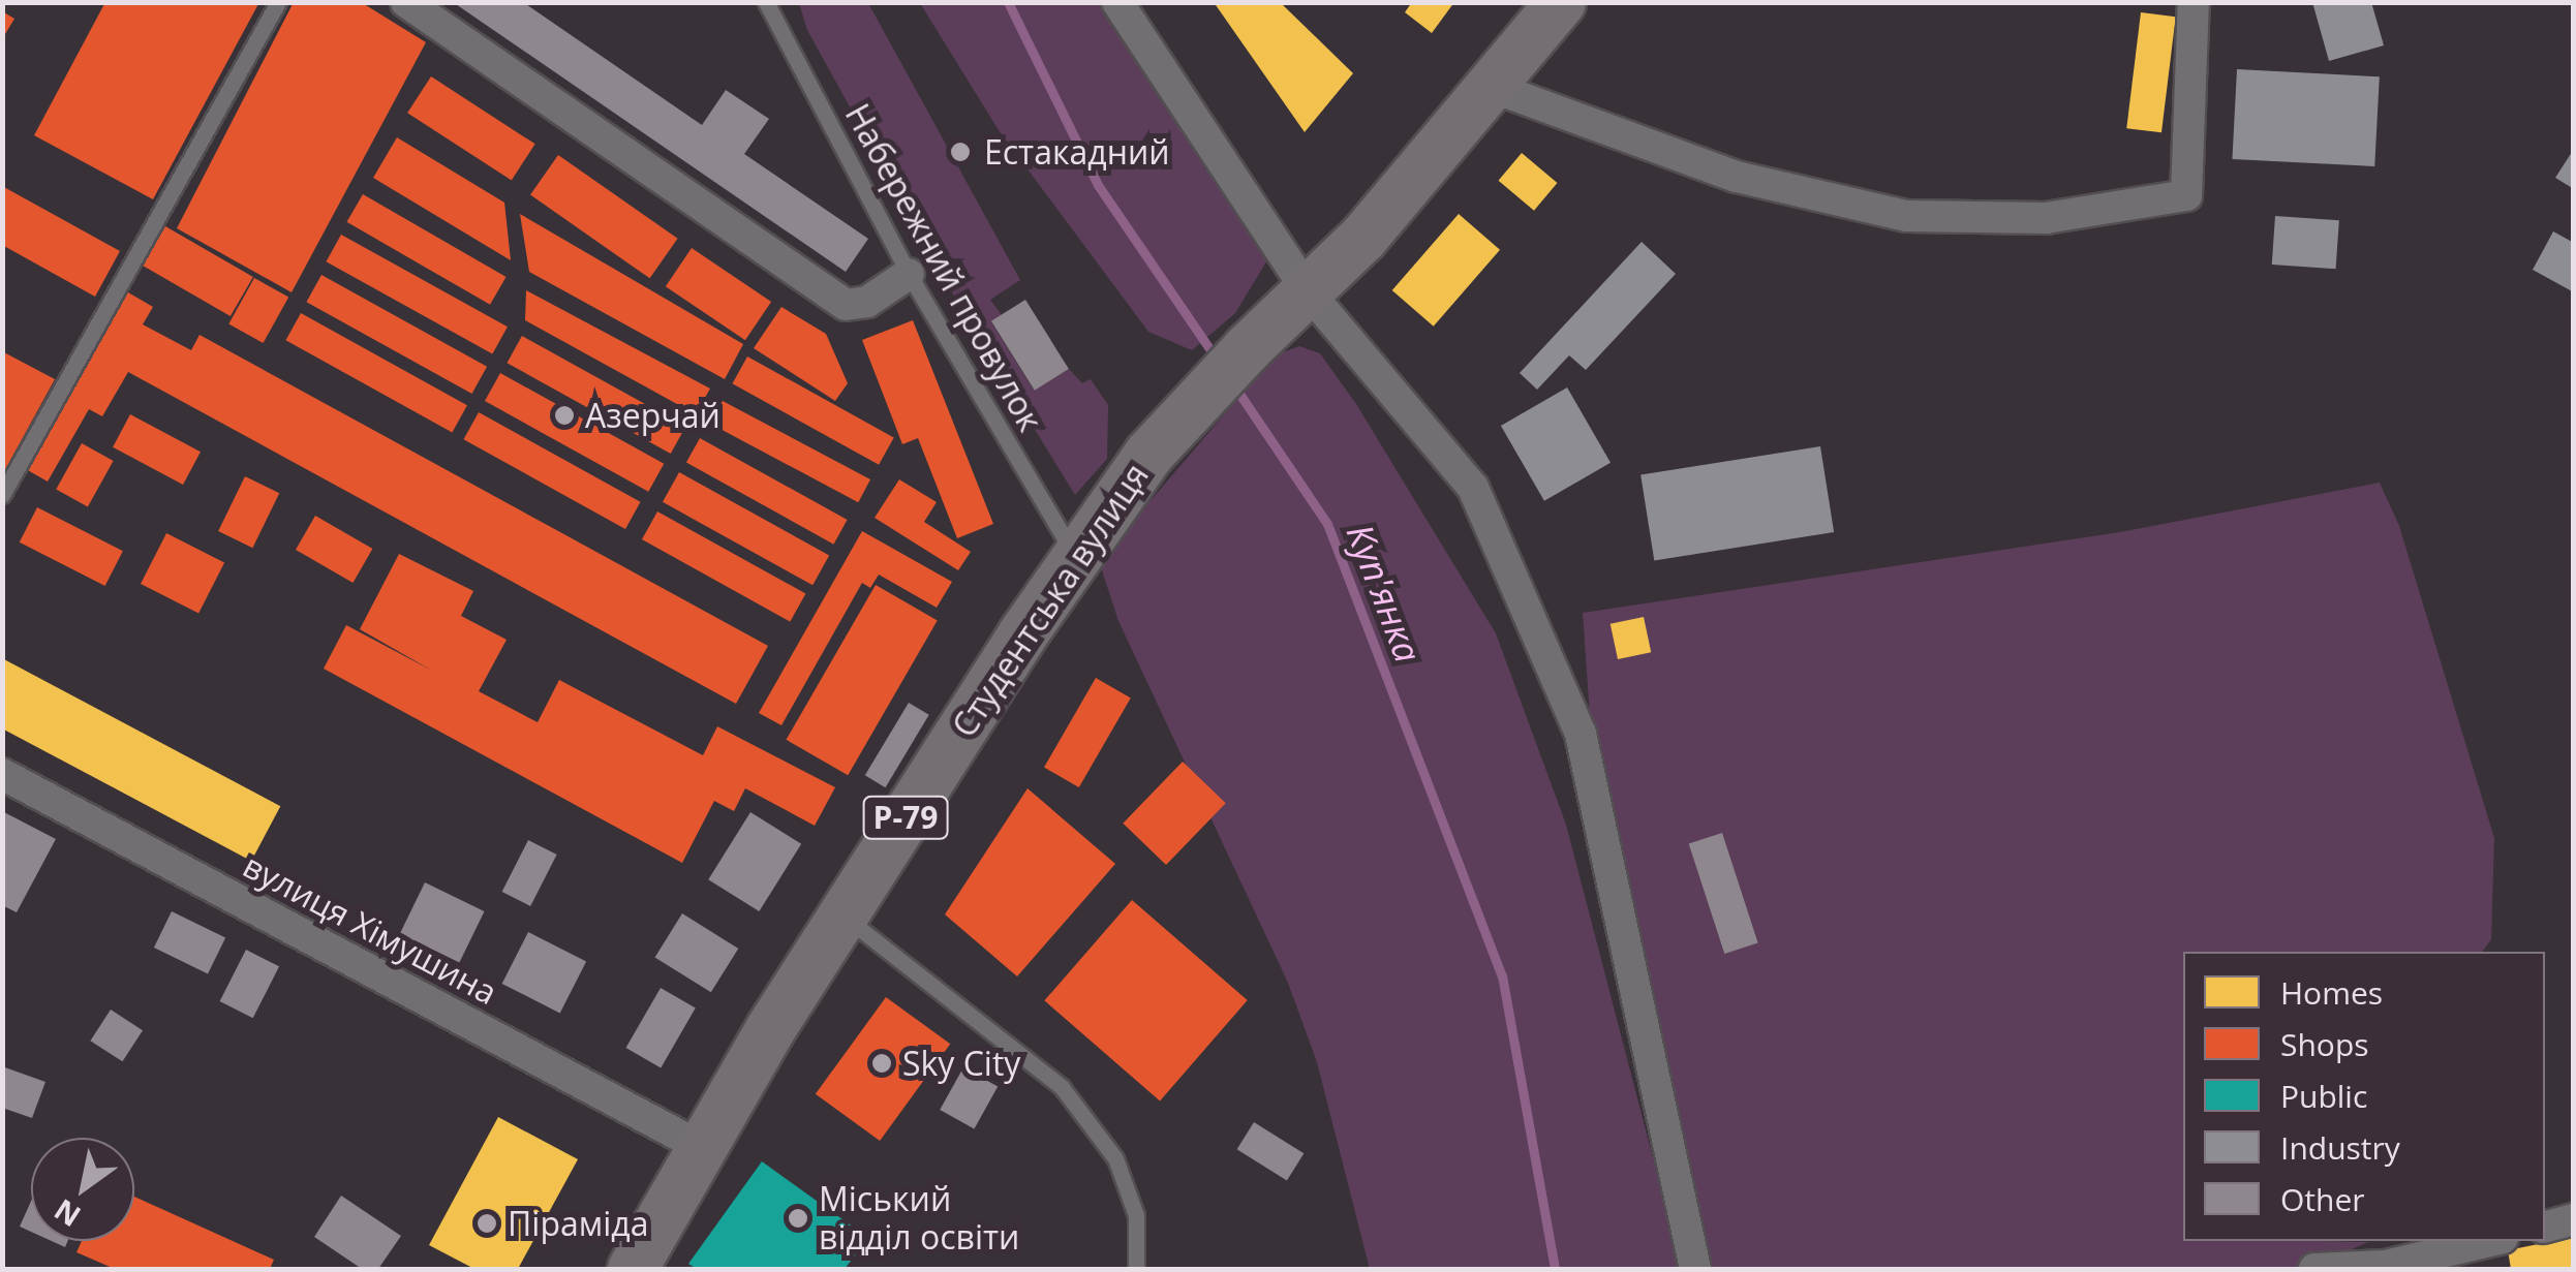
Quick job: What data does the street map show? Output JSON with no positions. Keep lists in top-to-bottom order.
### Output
{
  "streets": {
    "main road": ["Студентська вулиця", "Р-79"],
    "street": ["вулиця Хімушина"],
    "lane": ["Набережний провулок"]
  },
  "crossings": [
    ["Набережний провулок", "Студентська вулиця"],
    ["Студентська вулиця", "вулиця Хімушина"]
  ],
  "water": ["Куп'янка"],
  "places": [
    "Естакадний",
    "Азерчай",
    "Sky City",
    "Міський відділ освіти",
    "Піраміда"
  ],
  "legend": [
    "Homes",
    "Shops",
    "Public",
    "Industry",
    "Other"
  ],
  "north": "bottom left"
}
